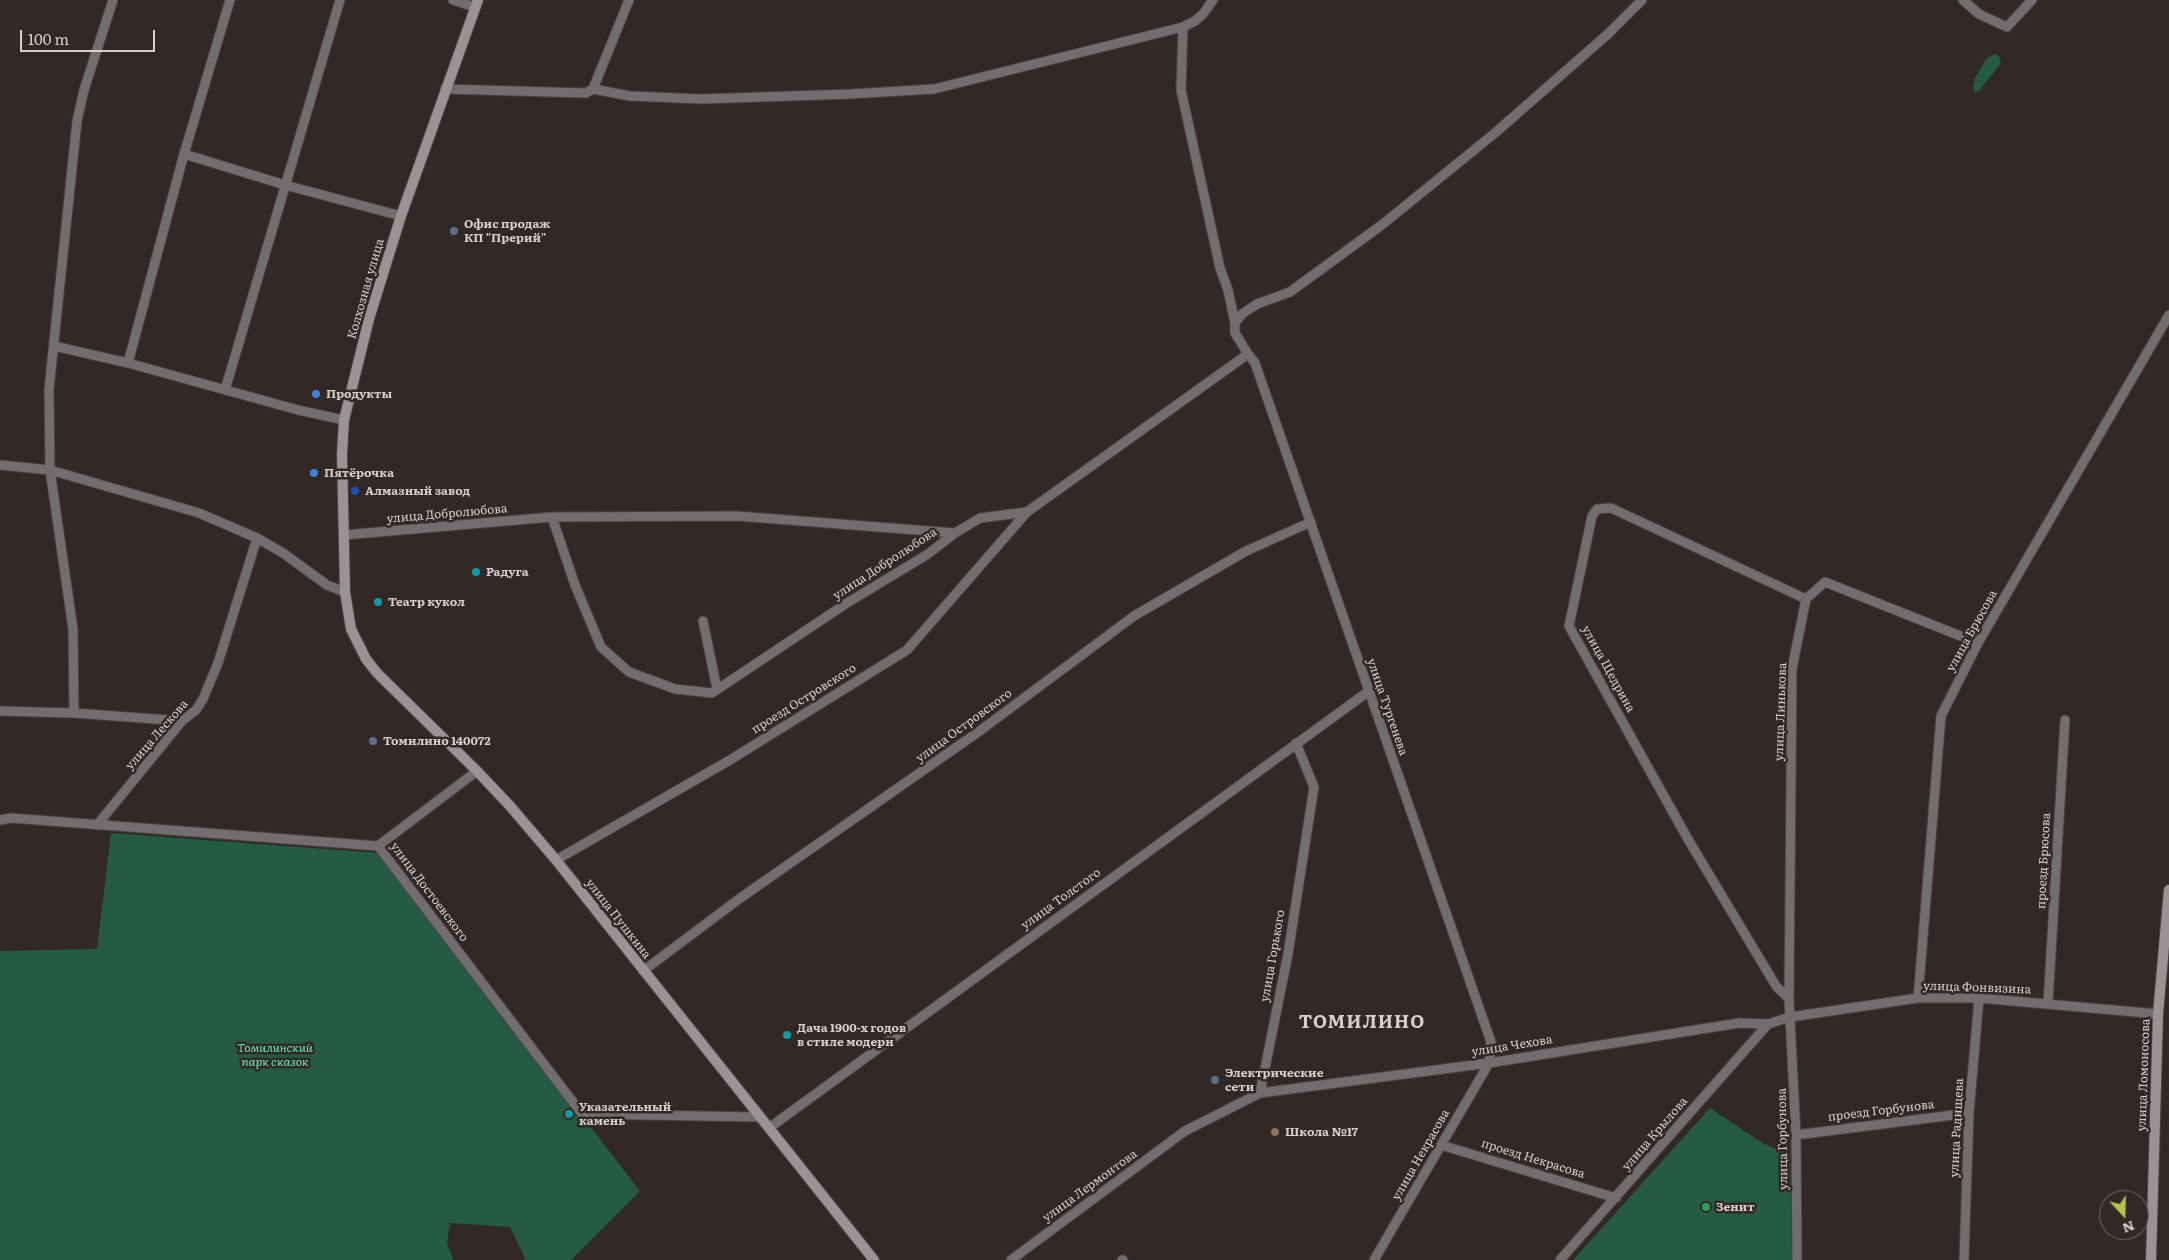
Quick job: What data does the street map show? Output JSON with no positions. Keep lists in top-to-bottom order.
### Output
{
  "streets": {
    "main road": ["Колхозная улица", "улица Пушкина", "улица Ломоносова"],
    "street": [
      "улица Добролюбова",
      "улица Брюсова",
      "улица Щедрина",
      "проезд Островского",
      "улица Тургенева",
      "улица Линькова",
      "улица Островского",
      "улица Лескова",
      "проезд Брюсова",
      "улица Достоевского",
      "улица Толстого",
      "улица Горького",
      "улица Фонвизина",
      "улица Чехова",
      "проезд Горбунова",
      "улица Радищева",
      "улица Крылова",
      "улица Горбунова",
      "улица Некрасова",
      "проезд Некрасова",
      "улица Лермонтова"
    ]
  },
  "crossings": [
    ["Колхозная улица", "улица Добролюбова"],
    ["Колхозная улица", "улица Пушкина"],
    ["улица Брюсова", "улица Фонвизина"],
    ["улица Щедрина", "улица Линькова"],
    ["проезд Островского", "улица Пушкина"],
    ["улица Тургенева", "улица Островского"],
    ["улица Тургенева", "улица Толстого"],
    ["улица Тургенева", "улица Чехова"],
    ["улица Тургенева", "улица Некрасова"],
    ["улица Линькова", "улица Фонвизина"],
    ["улица Линькова", "улица Горбунова"],
    ["улица Островского", "улица Пушкина"],
    ["улица Лескова", "улица Достоевского"],
    ["проезд Брюсова", "улица Фонвизина"],
    ["улица Достоевского", "улица Пушкина"],
    ["улица Толстого", "улица Пушкина"],
    ["улица Толстого", "улица Горького"],
    ["улица Горького", "улица Чехова"],
    ["улица Горького", "улица Лермонтова"],
    ["улица Фонвизина", "улица Чехова"],
    ["улица Фонвизина", "улица Ломоносова"],
    ["улица Фонвизина", "улица Радищева"],
    ["улица Фонвизина", "улица Крылова"],
    ["улица Фонвизина", "улица Горбунова"],
    ["улица Чехова", "улица Крылова"],
    ["улица Чехова", "улица Некрасова"],
    ["улица Чехова", "улица Лермонтова"],
    ["проезд Горбунова", "улица Радищева"],
    ["проезд Горбунова", "улица Горбунова"],
    ["улица Крылова", "проезд Некрасова"],
    ["улица Некрасова", "проезд Некрасова"]
  ],
  "districts": ["ТОМИЛИНО"],
  "parks": ["Томилинский парк сказок"],
  "places": [
    "Офис продаж КП \"Прерий\"",
    "Продукты",
    "Пятёрочка",
    "Алмазный завод",
    "Радуга",
    "Театр кукол",
    "Томилино 140072",
    "Дача 1900-х годов в стиле модерн",
    "Электрические сети",
    "Указательный камень",
    "Школа №17",
    "Зенит"
  ],
  "scale_bar": "100 m",
  "north": "bottom"
}
